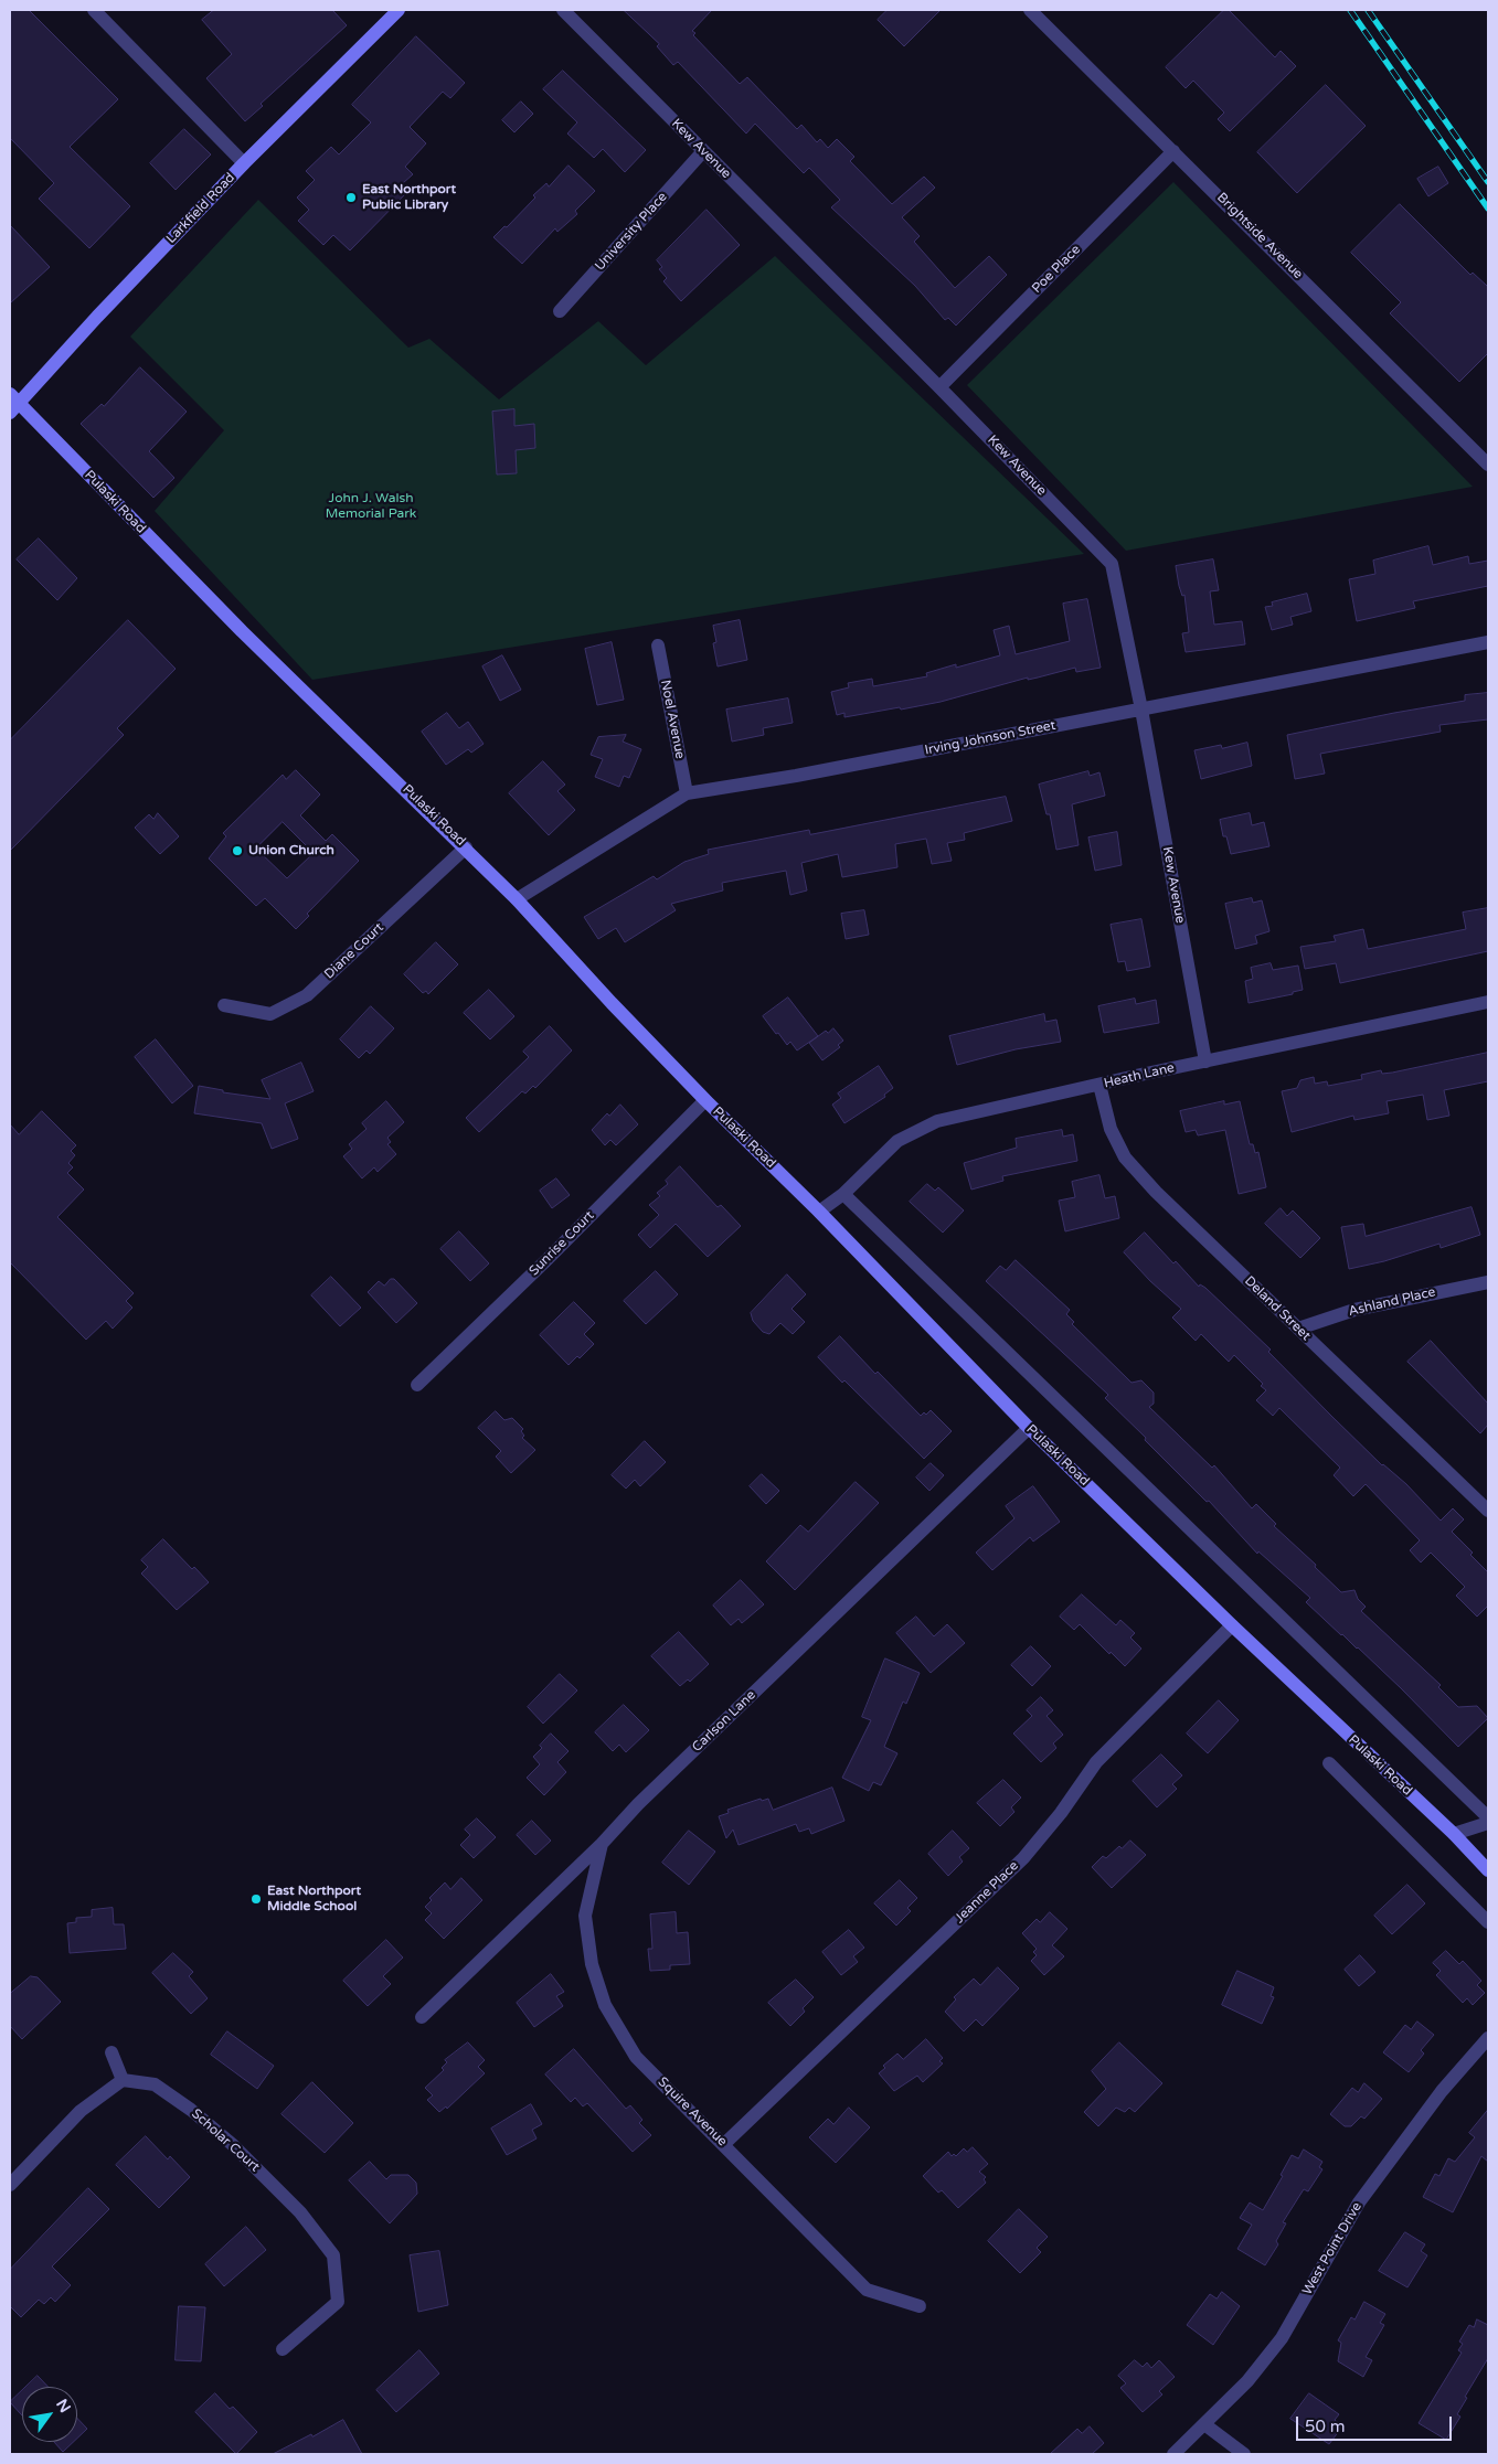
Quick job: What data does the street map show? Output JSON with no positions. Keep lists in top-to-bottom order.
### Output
{
  "streets": {
    "main road": ["Larkfield Road", "Pulaski Road"],
    "street": [
      "Kew Avenue",
      "University Place",
      "Brightside Avenue",
      "Poe Place",
      "Noel Avenue",
      "Irving Johnson Street",
      "Diane Court",
      "Heath Lane",
      "Sunrise Court",
      "Ashland Place",
      "Deland Street",
      "Carlson Lane",
      "Jeanne Place",
      "Squire Avenue",
      "Scholar Court",
      "West Point Drive"
    ]
  },
  "crossings": [
    ["Kew Avenue", "University Place"],
    ["Kew Avenue", "Poe Place"],
    ["Kew Avenue", "Irving Johnson Street"],
    ["Kew Avenue", "Heath Lane"],
    ["Larkfield Road", "Pulaski Road"],
    ["Brightside Avenue", "Poe Place"],
    ["Pulaski Road", "Irving Johnson Street"],
    ["Pulaski Road", "Diane Court"],
    ["Pulaski Road", "Heath Lane"],
    ["Pulaski Road", "Sunrise Court"],
    ["Pulaski Road", "Carlson Lane"],
    ["Pulaski Road", "Jeanne Place"],
    ["Noel Avenue", "Irving Johnson Street"],
    ["Heath Lane", "Deland Street"],
    ["Ashland Place", "Deland Street"],
    ["Carlson Lane", "Squire Avenue"],
    ["Jeanne Place", "Squire Avenue"]
  ],
  "parks": ["John J. Walsh Memorial Park"],
  "places": ["East Northport Public Library", "Union Church", "East Northport Middle School"],
  "scale_bar": "50 m",
  "north": "top right"
}
